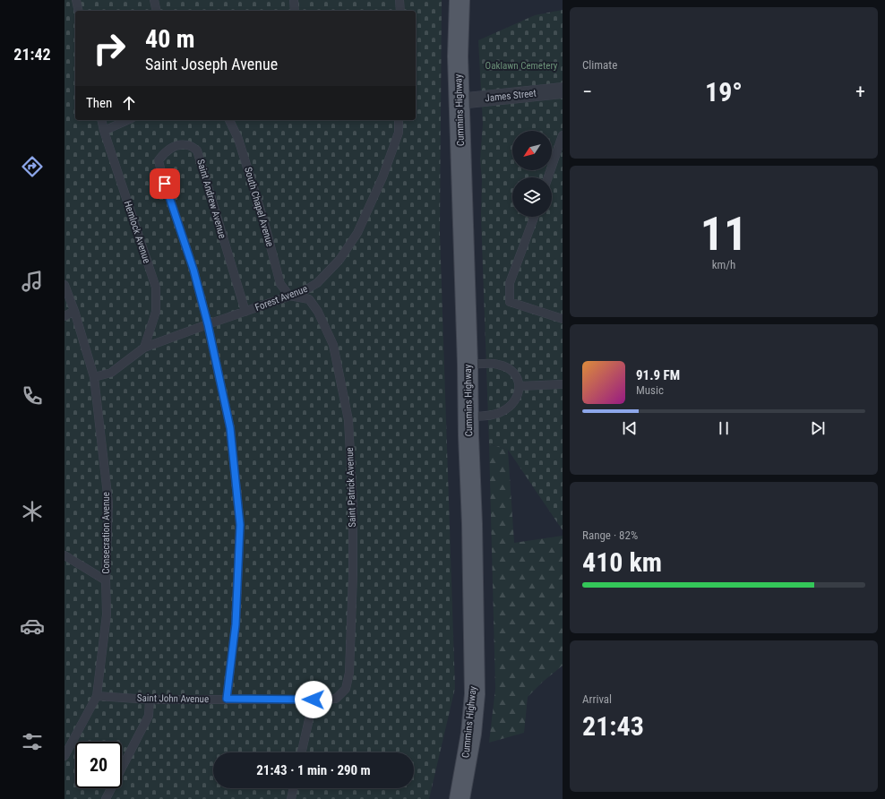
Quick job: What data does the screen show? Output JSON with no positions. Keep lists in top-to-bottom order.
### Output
{
  "streets": {
    "main road": ["Cummins Highway"],
    "street": ["James Street"],
    "lane": [
      "Saint Andrew Avenue",
      "South Chapel Avenue",
      "Hemlock Avenue",
      "Forest Avenue",
      "Saint Patrick Avenue",
      "Consecration Avenue",
      "Saint John Avenue"
    ]
  },
  "crossings": [
    ["James Street", "Cummins Highway"],
    ["Saint Andrew Avenue", "Forest Avenue"],
    ["South Chapel Avenue", "Forest Avenue"],
    ["South Chapel Avenue", "Saint Patrick Avenue"],
    ["Hemlock Avenue", "Forest Avenue"],
    ["Forest Avenue", "Saint Patrick Avenue"],
    ["Forest Avenue", "Consecration Avenue"],
    ["Saint Patrick Avenue", "Saint John Avenue"],
    ["Consecration Avenue", "Saint John Avenue"]
  ],
  "parks": ["Oaklawn Cemetery"],
  "north": "bottom left",
  "page": {
    "tabs": "21:42",
    "tile": [
      "Climate",
      ["11", "km/h"],
      ["Range · 82%", "410 km"],
      ["Arrival", "21:43"]
    ],
    "turn": ["40 m", "Saint Joseph Avenue"],
    "heat": ["−", "19°", "+"],
    "then": "Then",
    "song": ["91.9 FM", "Music"],
    "limit": "20",
    "trip": "21:43 · 1 min · 290 m"
  }
}
